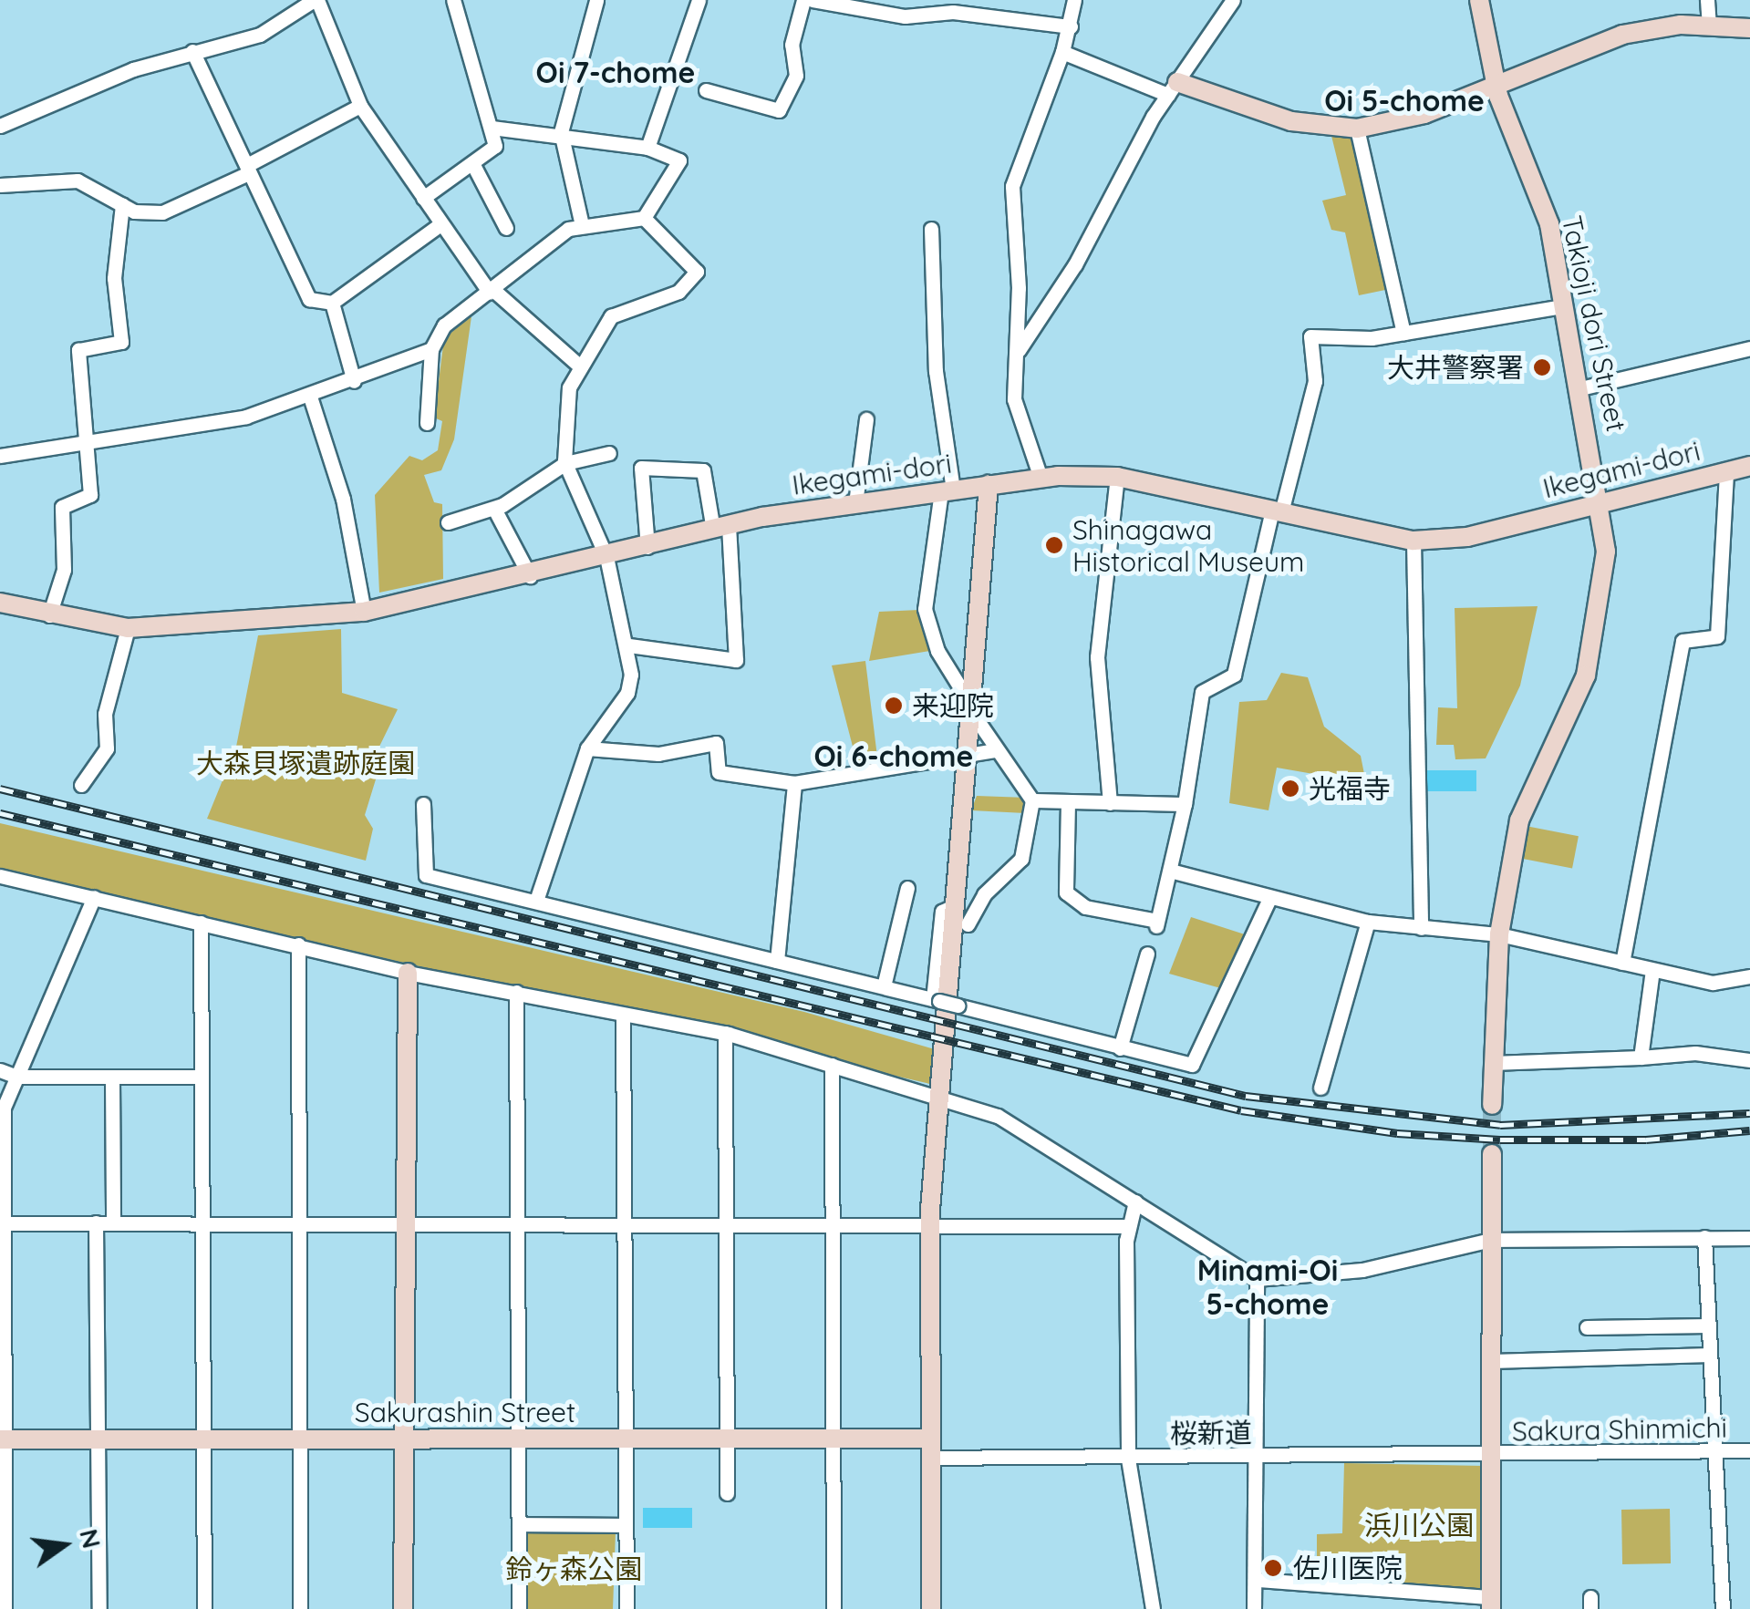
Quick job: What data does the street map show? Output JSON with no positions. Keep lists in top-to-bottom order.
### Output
{
  "streets": {
    "street": [
      "Takioji dori Street",
      "Ikegami-dori",
      "Sakurashin Street",
      "Sakura Shinmichi",
      "桜新道"
    ]
  },
  "crossings": [
    ["Takioji dori Street", "Ikegami-dori"],
    ["Sakurashin Street", "桜新道"],
    ["Sakura Shinmichi", "桜新道"]
  ],
  "districts": [
    "Oi 7-chome",
    "Oi 5-chome",
    "Oi 6-chome",
    "Minami-Oi 5-chome"
  ],
  "parks": ["大森貝塚遺跡庭園", "浜川公園", "鈴ヶ森公園"],
  "places": [
    "大井警察署",
    "Shinagawa Historical Museum",
    "来迎院",
    "光福寺",
    "佐川医院"
  ],
  "north": "right"
}
